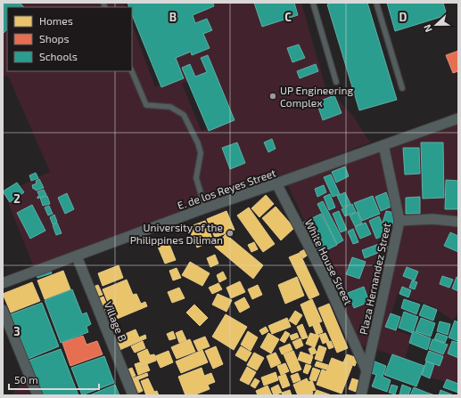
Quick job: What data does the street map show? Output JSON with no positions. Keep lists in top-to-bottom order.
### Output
{
  "streets": {
    "street": [
      "E. de los Reyes Street",
      "White House Street",
      "Plaza Hernandez Street",
      "Village B"
    ]
  },
  "crossings": [
    ["E. de los Reyes Street", "White House Street"],
    ["E. de los Reyes Street", "Plaza Hernandez Street"],
    ["E. de los Reyes Street", "Village B"],
    ["White House Street", "Plaza Hernandez Street"]
  ],
  "places": ["UP Engineering Complex", "University of the Philippines Diliman"],
  "legend": ["Homes", "Shops", "Schools"],
  "scale_bar": "50 m",
  "north": "left",
  "grid": {
    "columns": ["B", "C", "D"],
    "rows": ["2", "3"]
  }
}
